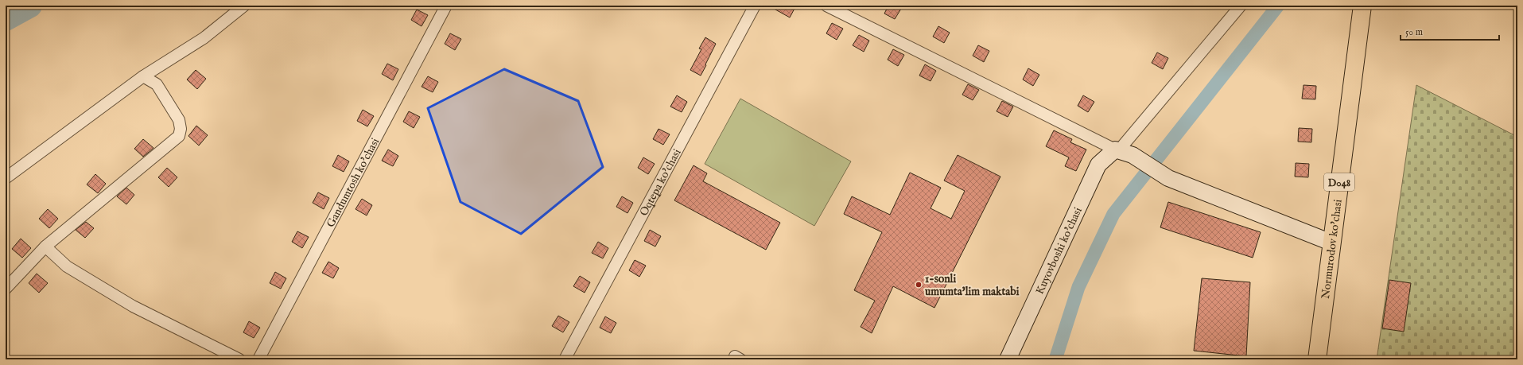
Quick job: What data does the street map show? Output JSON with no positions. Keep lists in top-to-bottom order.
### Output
{
  "streets": {
    "main road": ["D048", "Normurodov ko'chasi", "Kuyovboshi ko'chasi"],
    "street": ["Gandumtosh ko'chasi", "Oqtepa ko'chasi"]
  },
  "places": ["1-sonli umumta'lim maktabi"],
  "scale_bar": "50 m"
}
